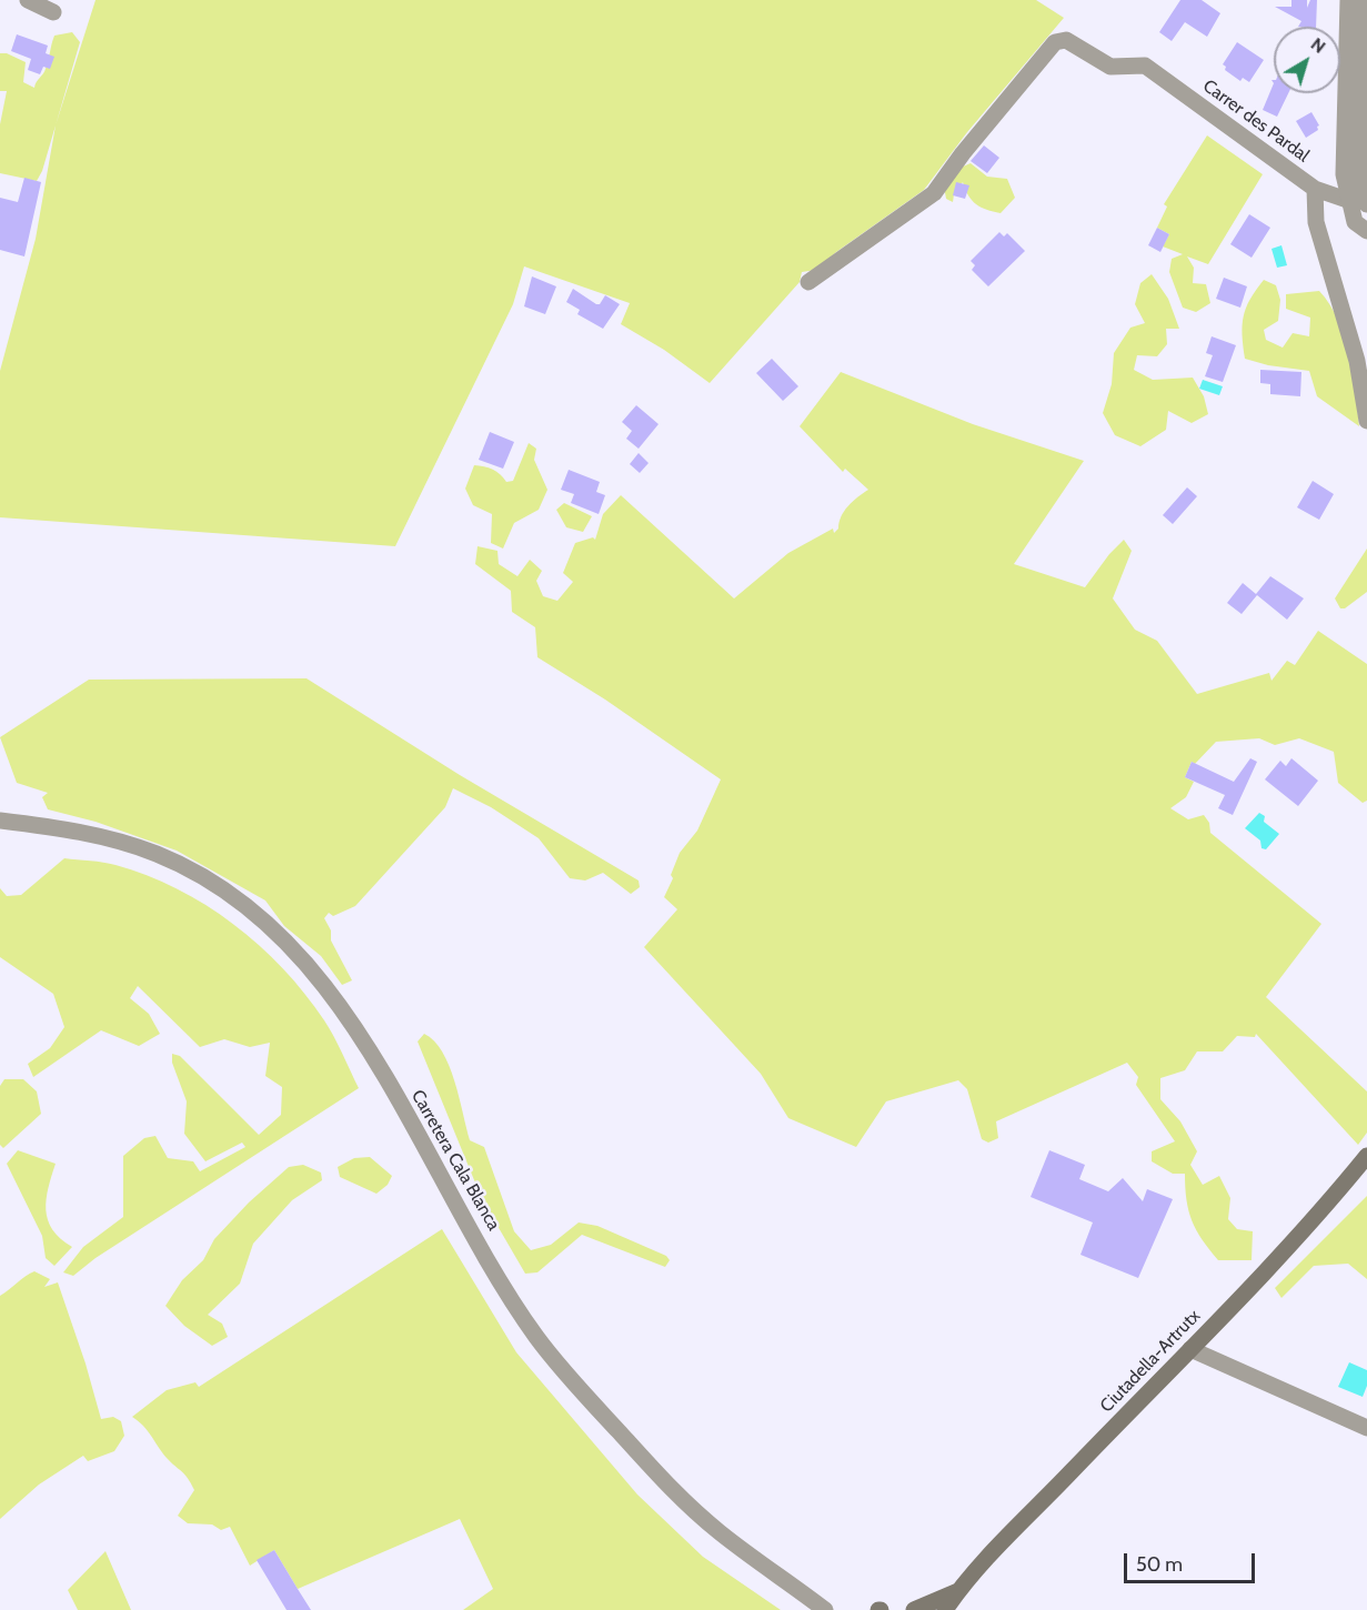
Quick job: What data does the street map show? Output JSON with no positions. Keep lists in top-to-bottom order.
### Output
{
  "streets": {
    "main road": ["Ciutadella-Artrutx"],
    "street": ["Carrer des Pardal", "Carretera Cala Blanca"]
  },
  "scale_bar": "50 m",
  "north": "top right"
}
